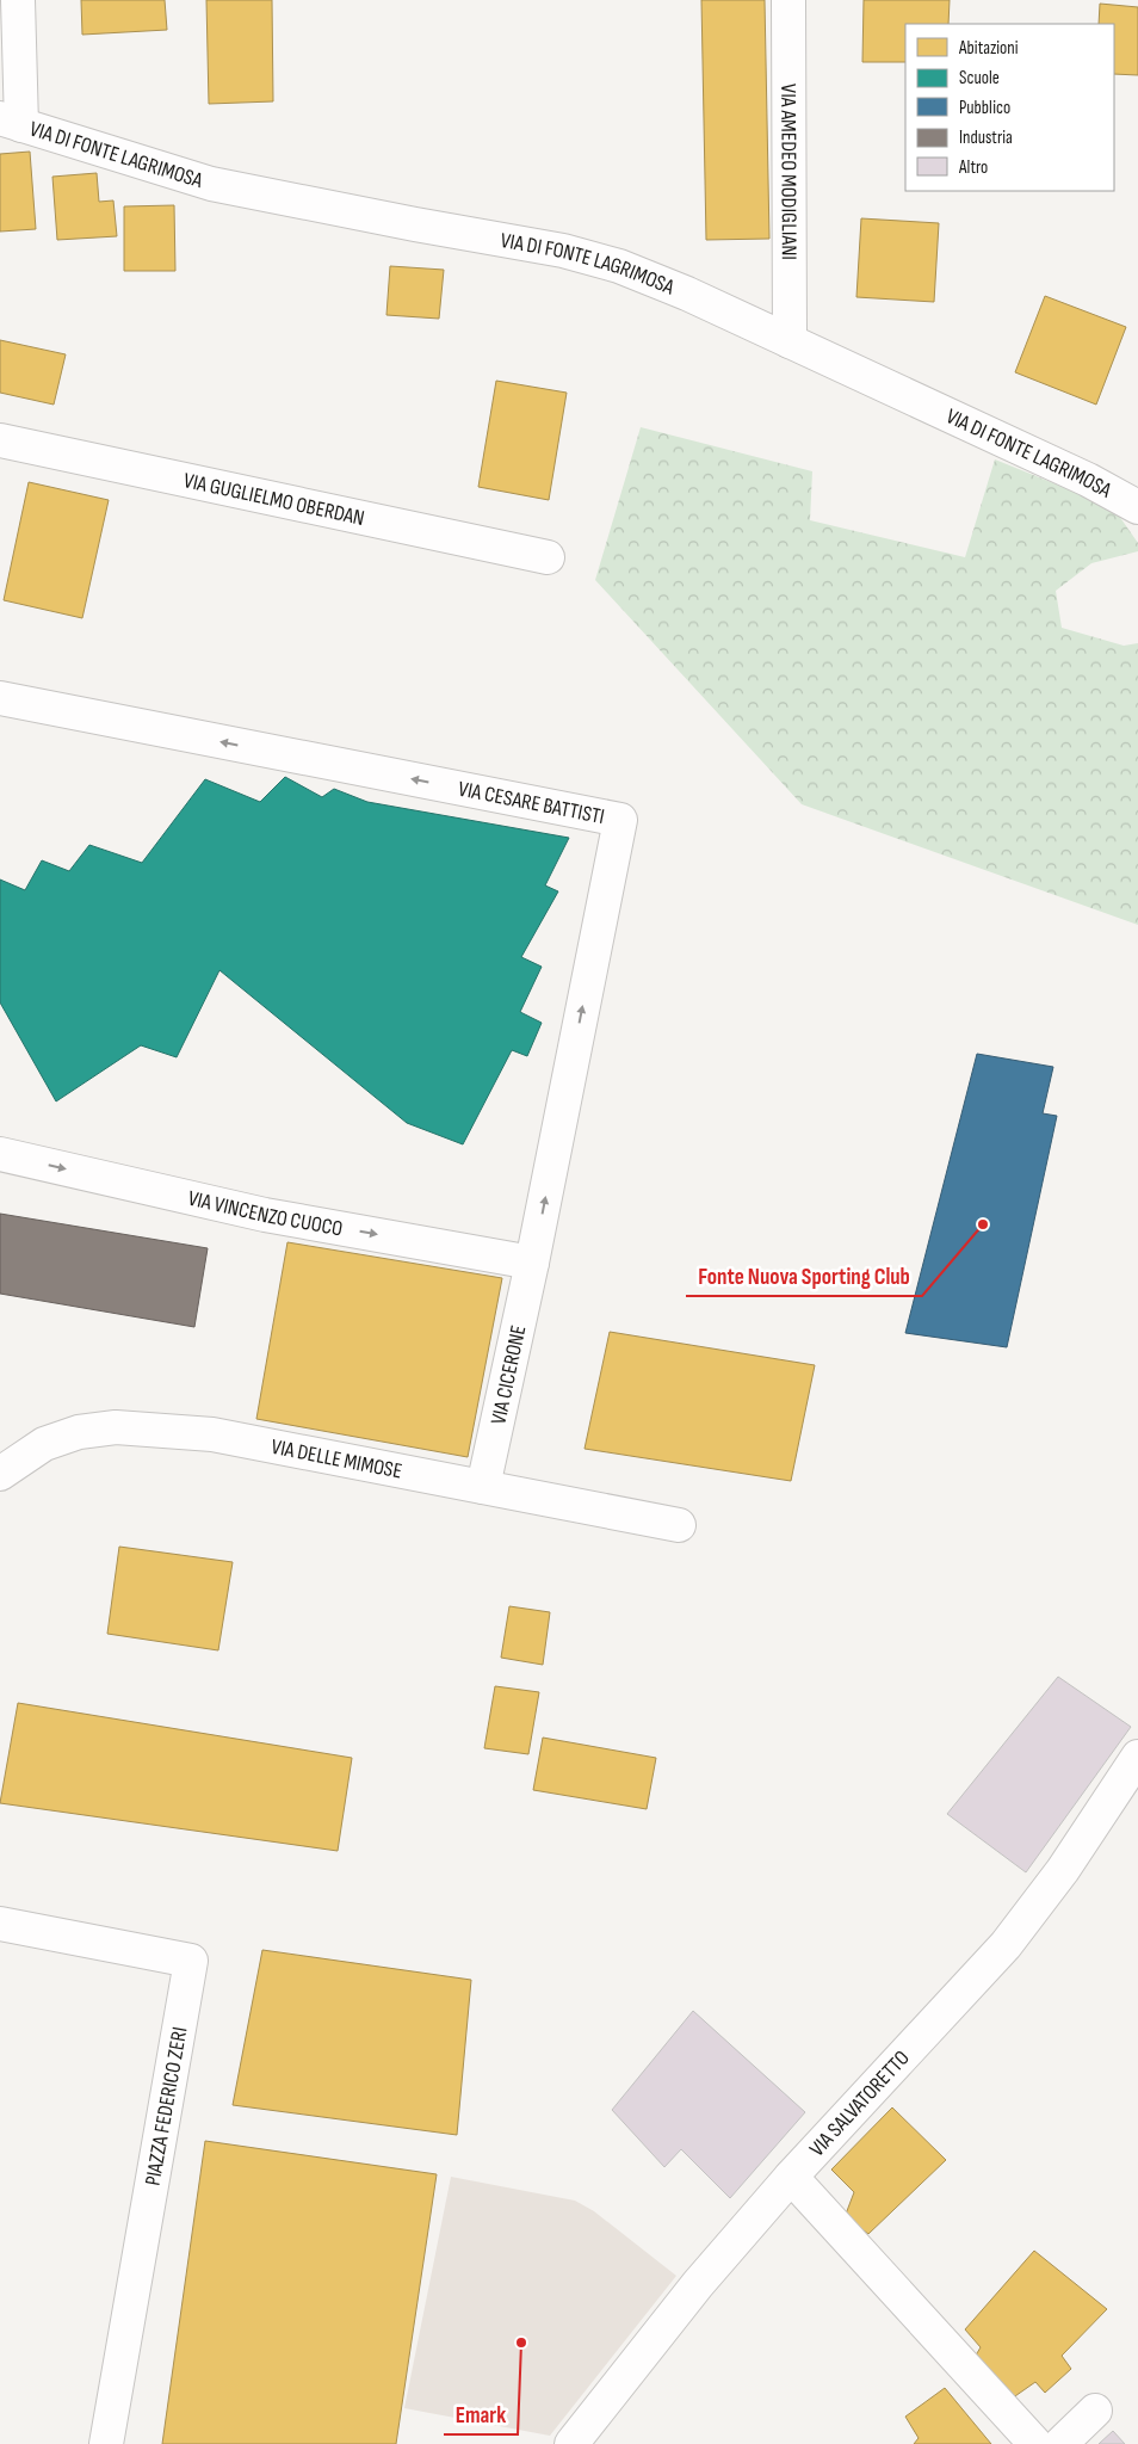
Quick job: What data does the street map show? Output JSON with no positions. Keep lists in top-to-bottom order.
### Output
{
  "streets": {
    "street": [
      "VIA DI FONTE LAGRIMOSA",
      "VIA AMEDEO MODIGLIANI",
      "VIA GUGLIELMO OBERDAN",
      "VIA CESARE BATTISTI",
      "VIA VINCENZO CUOCO",
      "VIA CICERONE",
      "VIA DELLE MIMOSE",
      "VIA SALVATORETTO",
      "PIAZZA FEDERICO ZERI"
    ]
  },
  "crossings": [
    ["VIA DI FONTE LAGRIMOSA", "VIA AMEDEO MODIGLIANI"],
    ["VIA CESARE BATTISTI", "VIA VINCENZO CUOCO"],
    ["VIA CESARE BATTISTI", "VIA CICERONE"],
    ["VIA VINCENZO CUOCO", "VIA CICERONE"],
    ["VIA CICERONE", "VIA DELLE MIMOSE"]
  ],
  "one_way": ["VIA VINCENZO CUOCO"],
  "places": ["Fonte Nuova Sporting Club", "Emark"],
  "legend": [
    "Abitazioni",
    "Scuole",
    "Pubblico",
    "Industria",
    "Altro"
  ]
}
